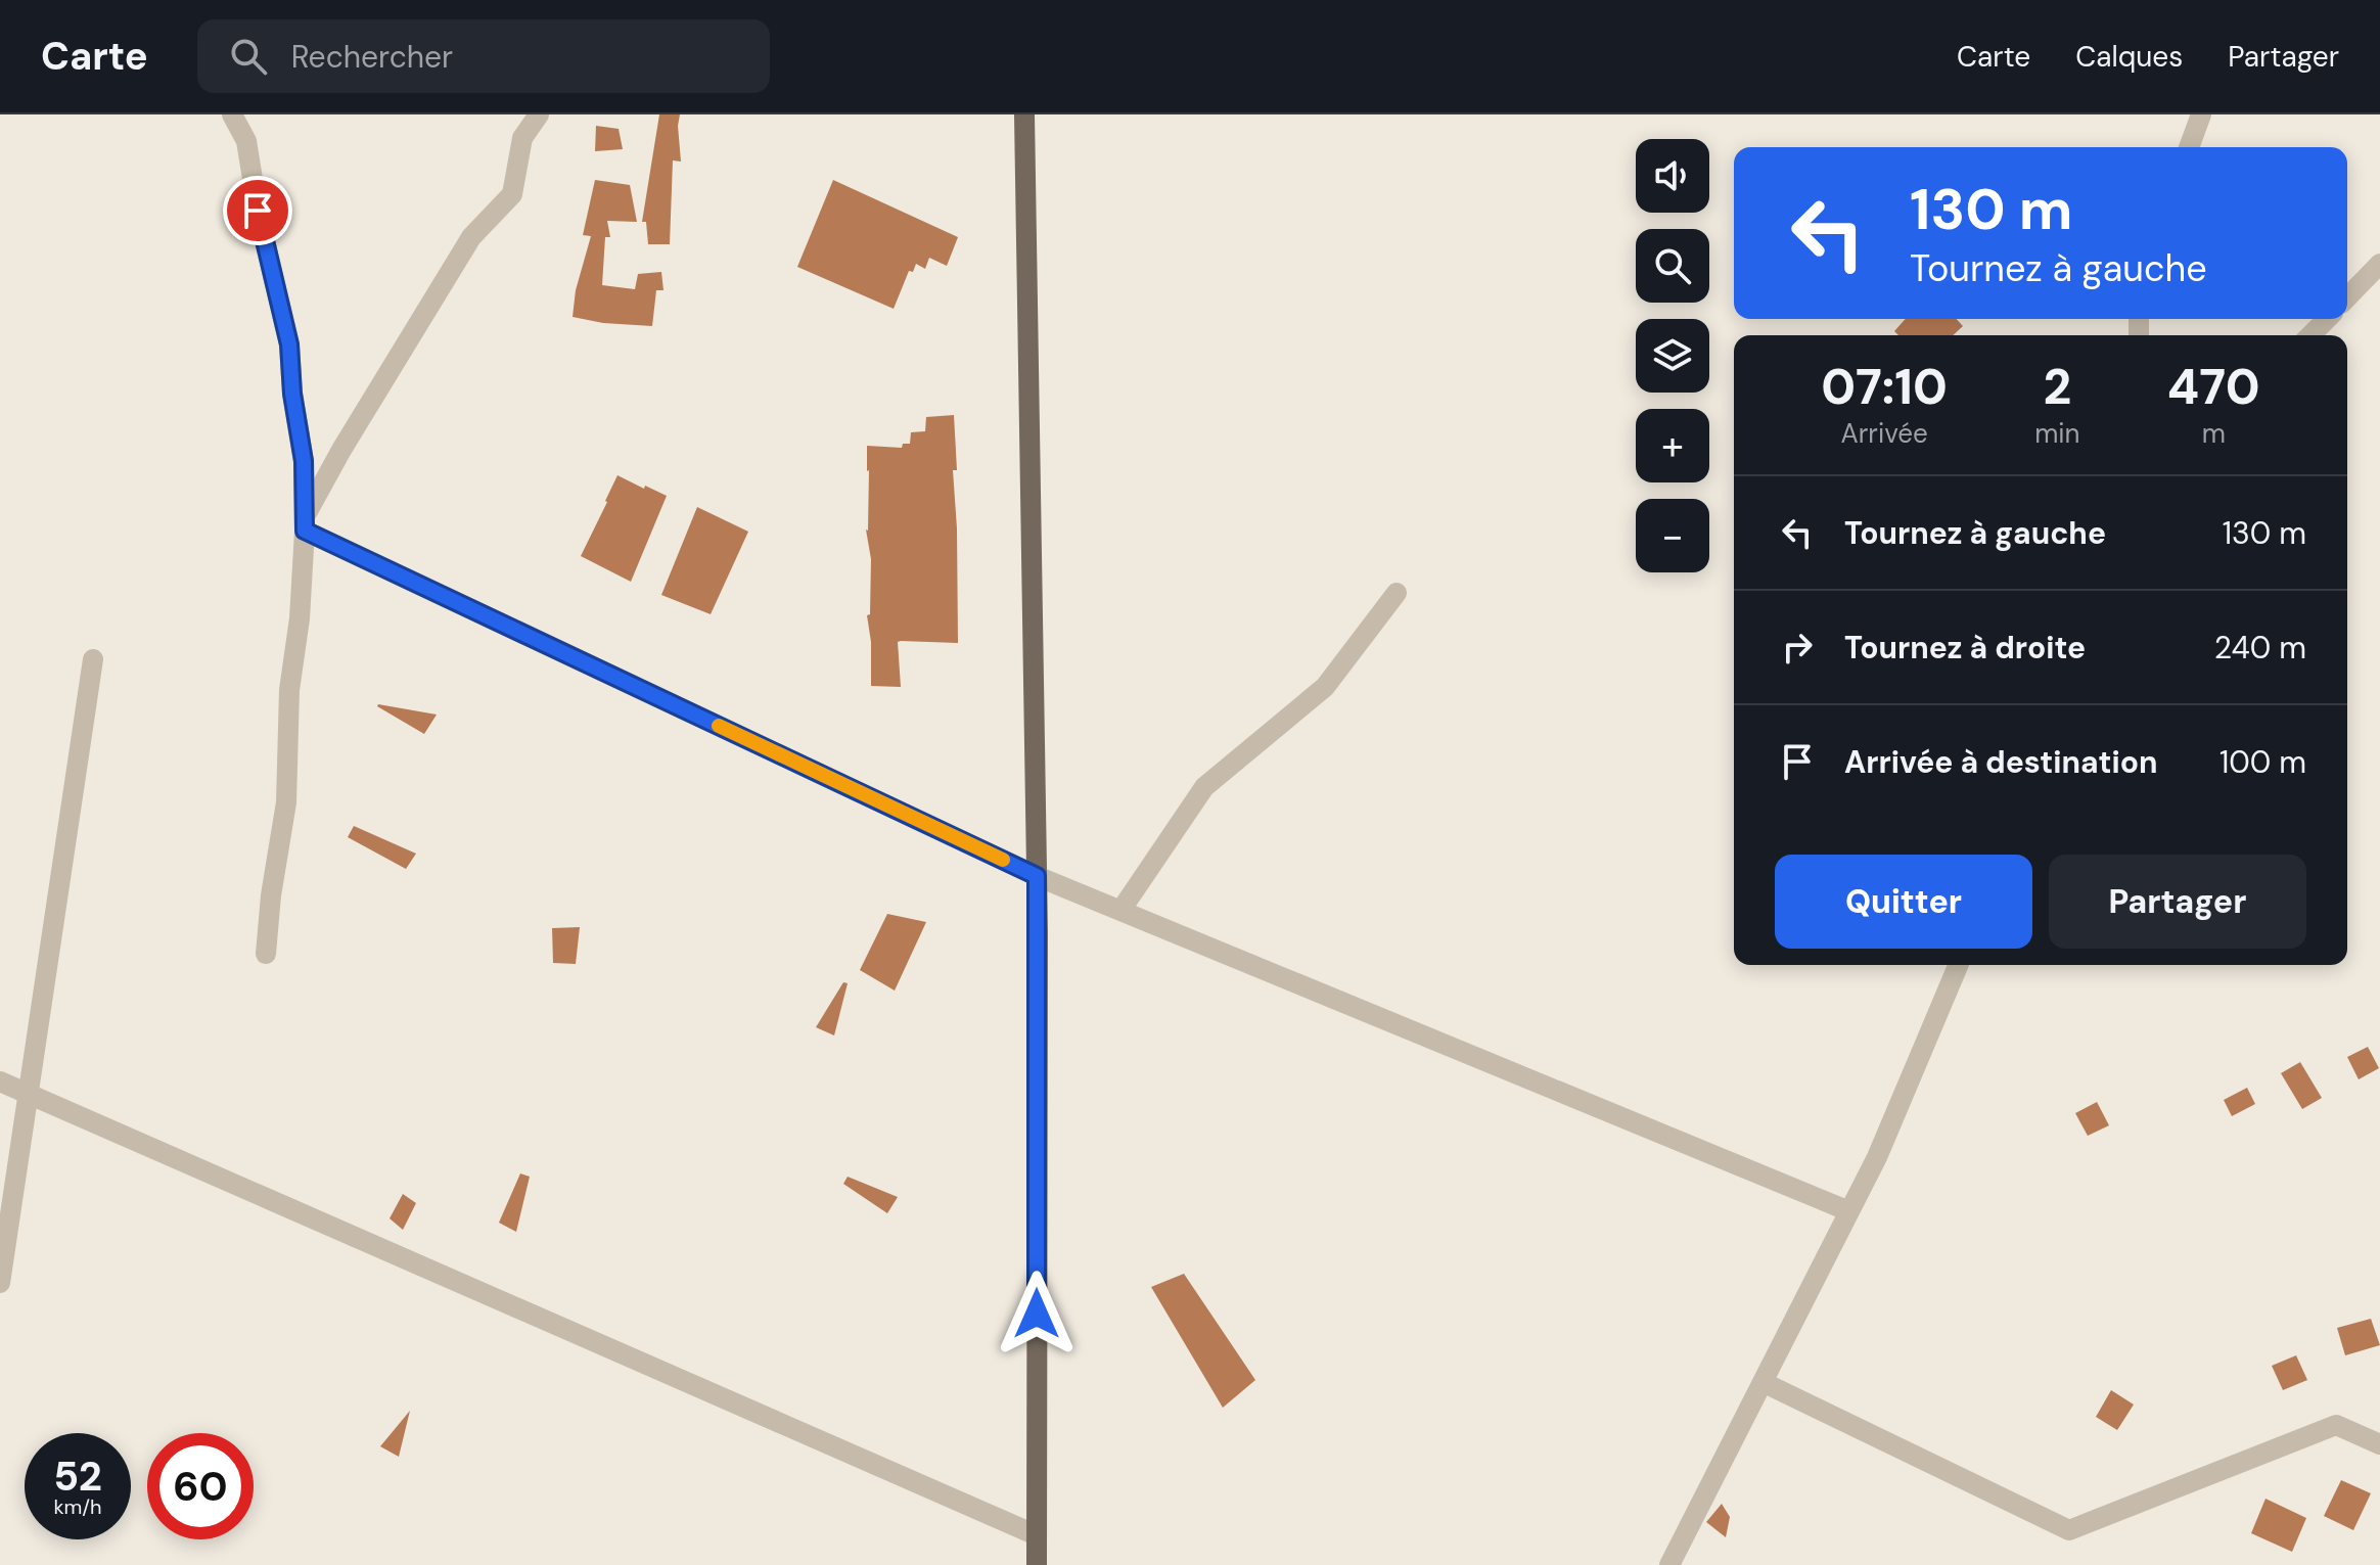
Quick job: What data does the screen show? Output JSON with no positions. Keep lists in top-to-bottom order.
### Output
{
  "page": {
    "header": "Carte",
    "search": "Rechercher",
    "nav": ["Carte", "Calques", "Partager"],
    "map_buttons": ["+", "−"],
    "turn": ["130 m", "Tournez à gauche"],
    "eta": [
      "07:10",
      "Arrivée",
      "2",
      "min",
      "470",
      "m"
    ],
    "list": [
      {
        "name": "Tournez à gauche",
        "value": "130 m"
      },
      {
        "name": "Tournez à droite",
        "value": "240 m"
      },
      {
        "name": "Arrivée à destination",
        "value": "100 m"
      }
    ],
    "buttons": ["Quitter", "Partager"],
    "speed": "52 km/h",
    "limit": "60"
  }
}
